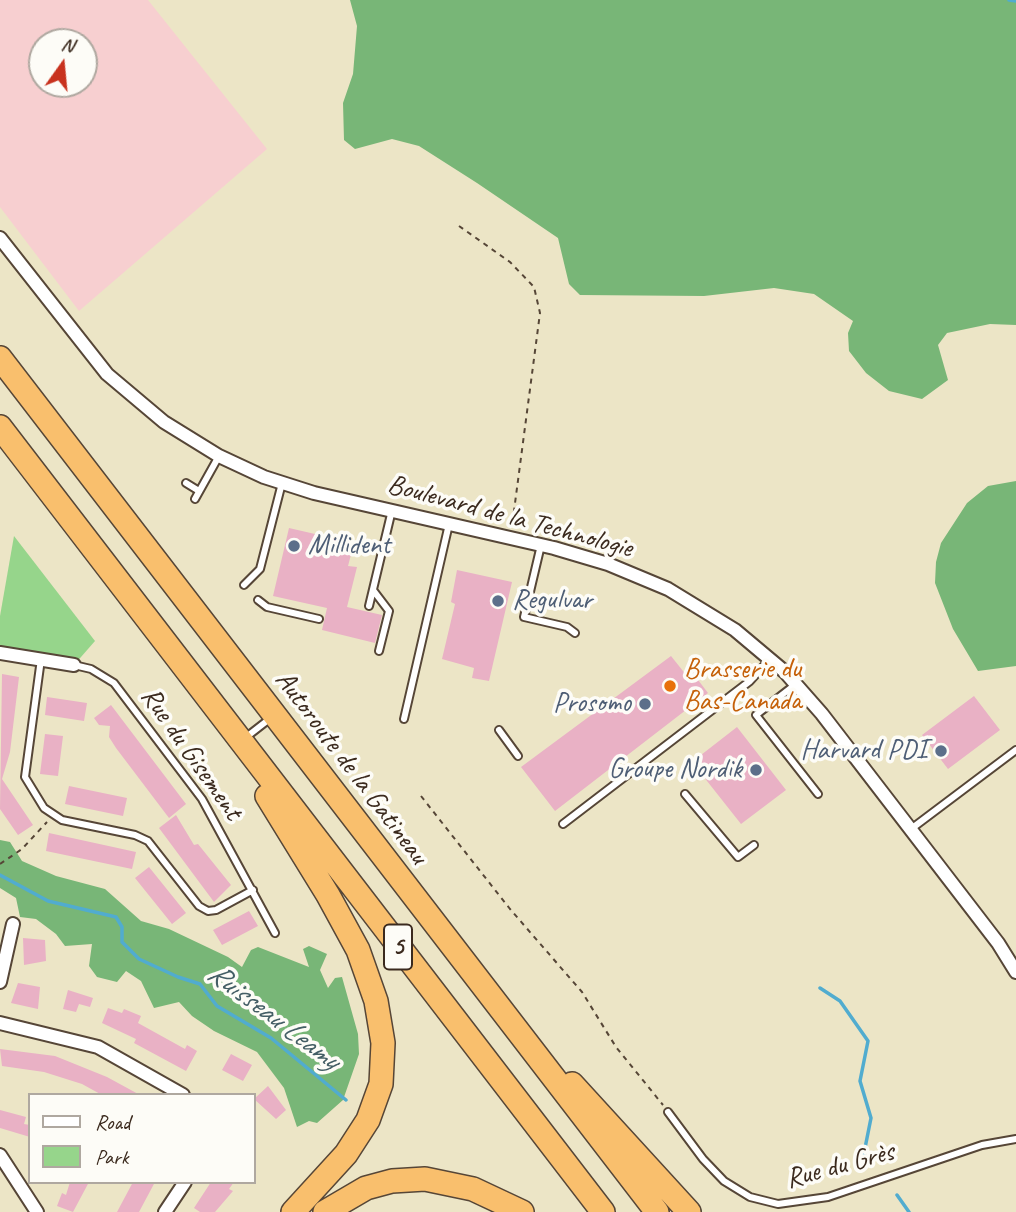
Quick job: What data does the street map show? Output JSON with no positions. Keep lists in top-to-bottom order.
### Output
{
  "streets": {
    "highway": ["Autoroute de la Gatineau", "5"],
    "street": ["Boulevard de la Technologie"],
    "lane": ["Rue du Gisement", "Rue du Grès"]
  },
  "water": ["Ruisseau Leamy"],
  "places": [
    "Millident",
    "Regulvar",
    "Brasserie du Bas-Canada",
    "Prosomo",
    "Harvard PDI",
    "Groupe Nordik"
  ],
  "legend": ["Road", "Park"],
  "north": "top"
}
